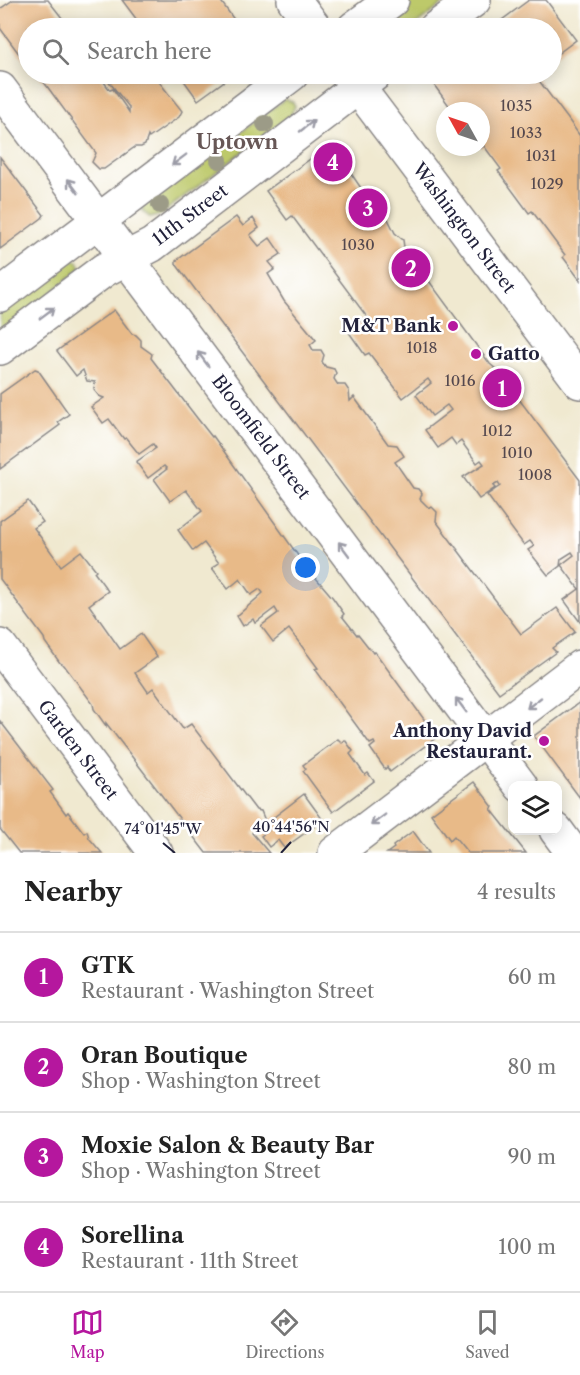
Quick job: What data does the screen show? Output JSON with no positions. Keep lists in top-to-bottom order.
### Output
{
  "streets": {
    "street": [
      "11th Street",
      "Washington Street",
      "Bloomfield Street",
      "Garden Street"
    ]
  },
  "crossings": [
    ["11th Street", "Bloomfield Street"]
  ],
  "one_way": ["Bloomfield Street"],
  "districts": ["Uptown"],
  "places": ["M&T Bank", "Gatto", "Anthony David Restaurant."],
  "house_numbers": [
    "1035",
    "1033",
    "1031",
    "1029",
    "1030",
    "1018",
    "1016",
    "1012",
    "1010",
    "1008"
  ],
  "north": "top left",
  "page": {
    "search": "Search here",
    "pins": [
      "4",
      "3",
      "2",
      "1"
    ],
    "heading": ["Nearby", "4 results"],
    "list": [
      {
        "mark": "1",
        "name": "GTK",
        "note": "Restaurant · Washington Street",
        "value": "60 m"
      },
      {
        "mark": "2",
        "name": "Oran Boutique",
        "note": "Shop · Washington Street",
        "value": "80 m"
      },
      {
        "mark": "3",
        "name": "Moxie Salon & Beauty Bar",
        "note": "Shop · Washington Street",
        "value": "90 m"
      },
      {
        "mark": "4",
        "name": "Sorellina",
        "note": "Restaurant · 11th Street",
        "value": "100 m"
      }
    ],
    "nav": ["Map", "Directions", "Saved"]
  },
  "coordinates": ["40°44'56\"N", "74°01'45\"W"]
}
